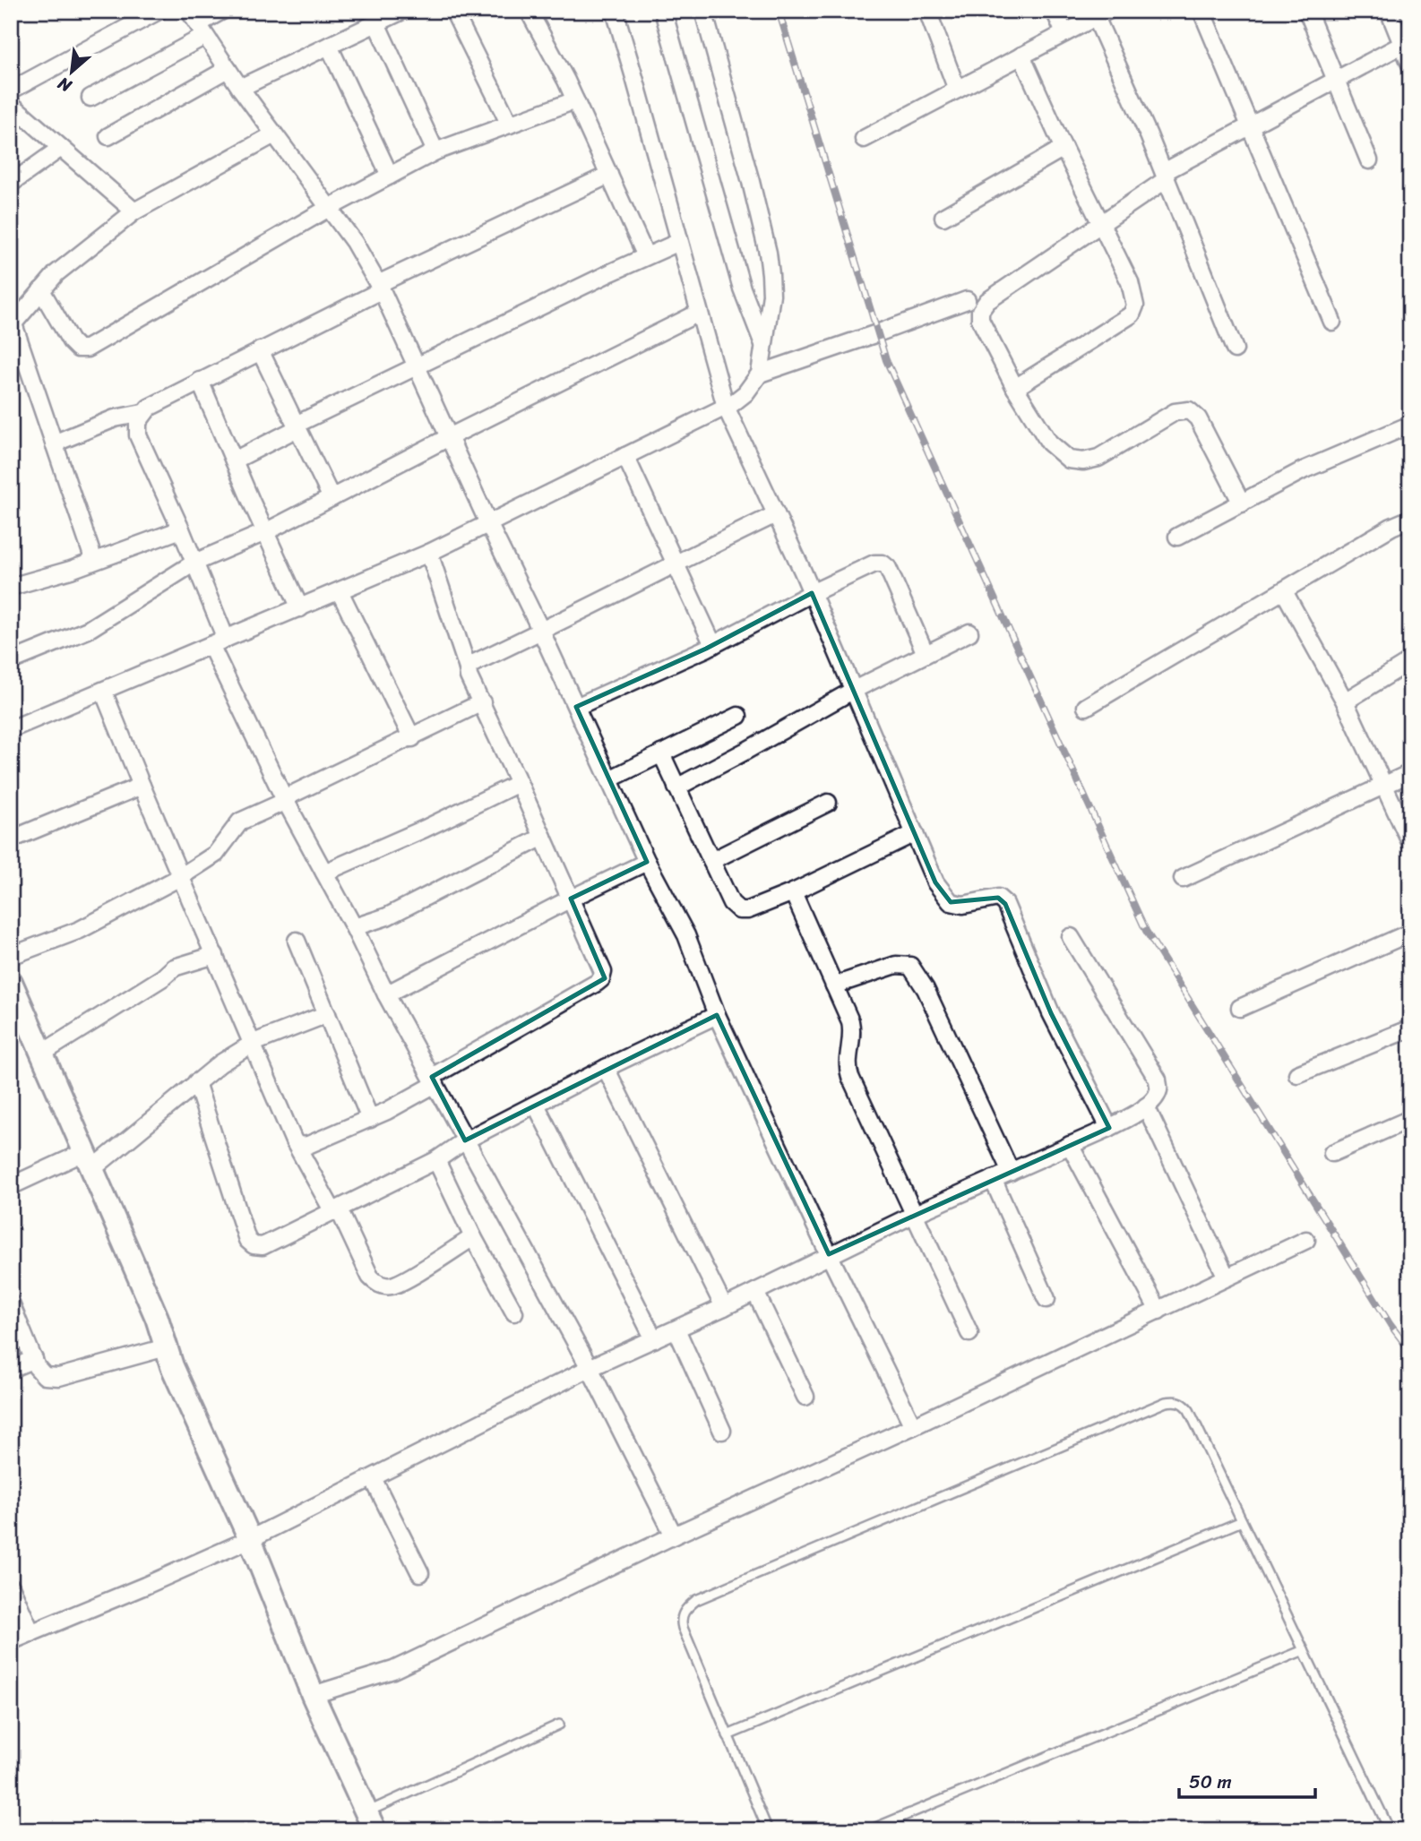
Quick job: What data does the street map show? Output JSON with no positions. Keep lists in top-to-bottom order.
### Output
{
  "scale_bar": "50 m",
  "north": "bottom left"
}
